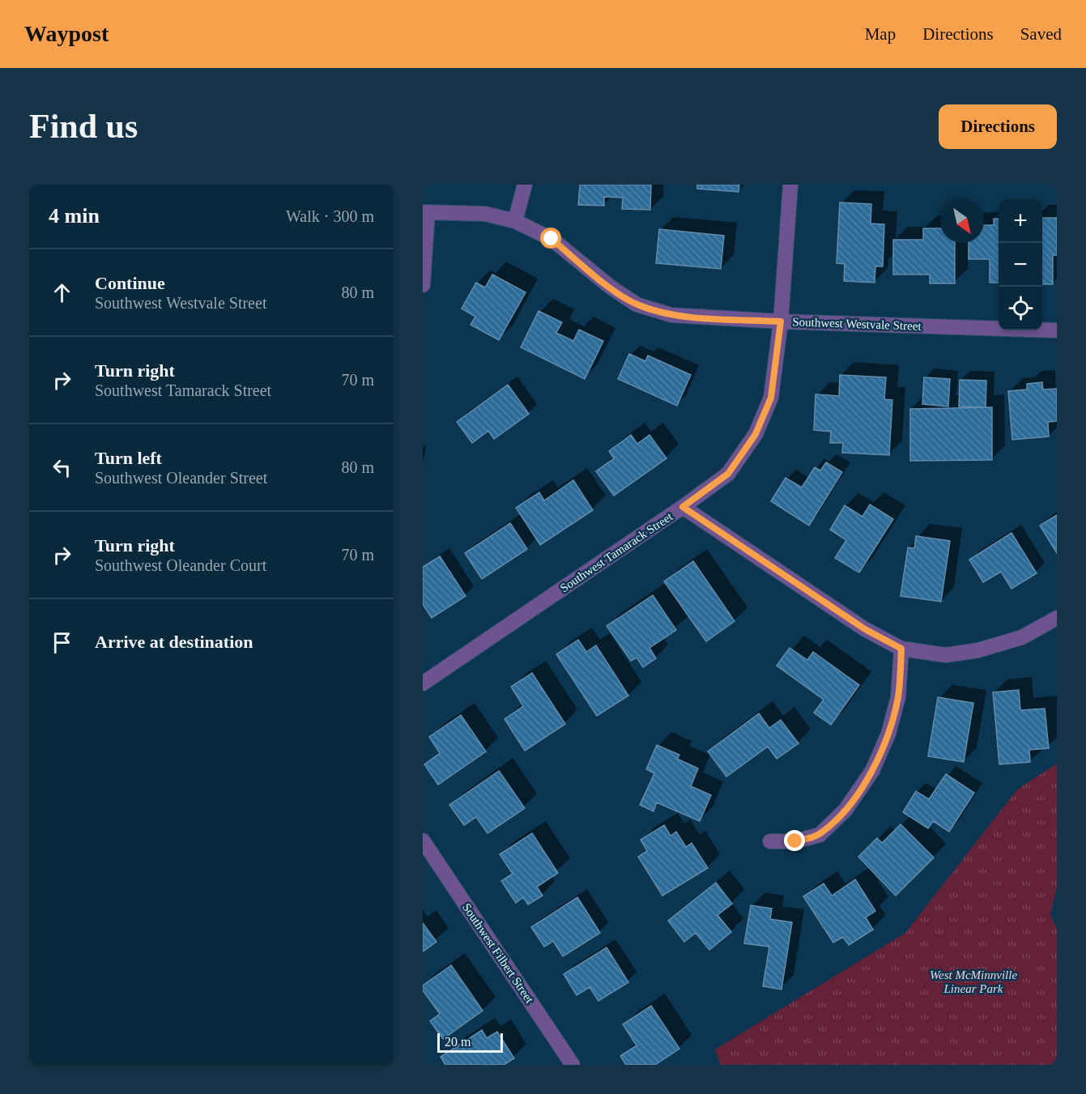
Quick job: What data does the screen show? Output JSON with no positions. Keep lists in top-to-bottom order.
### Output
{
  "streets": {
    "street": ["Southwest Westvale Street", "Southwest Tamarack Street", "Southwest Filbert Street"]
  },
  "crossings": [
    ["Southwest Westvale Street", "Southwest Tamarack Street"]
  ],
  "parks": ["West McMinnville Linear Park"],
  "scale_bar": "20 m",
  "north": "bottom right",
  "page": {
    "header": "Waypost",
    "nav": ["Map", "Directions", "Saved"],
    "buttons": "Directions",
    "title": "Find us",
    "heading": ["4 min", "Walk · 300 m"],
    "map_buttons": ["+", "−"],
    "list": [
      ["Continue", "Southwest Westvale Street", "80 m"],
      ["Turn right", "Southwest Tamarack Street", "70 m"],
      ["Turn left", "Southwest Oleander Street", "80 m"],
      ["Turn right", "Southwest Oleander Court", "70 m"],
      "Arrive at destination"
    ],
    "scale": "20 m"
  }
}
